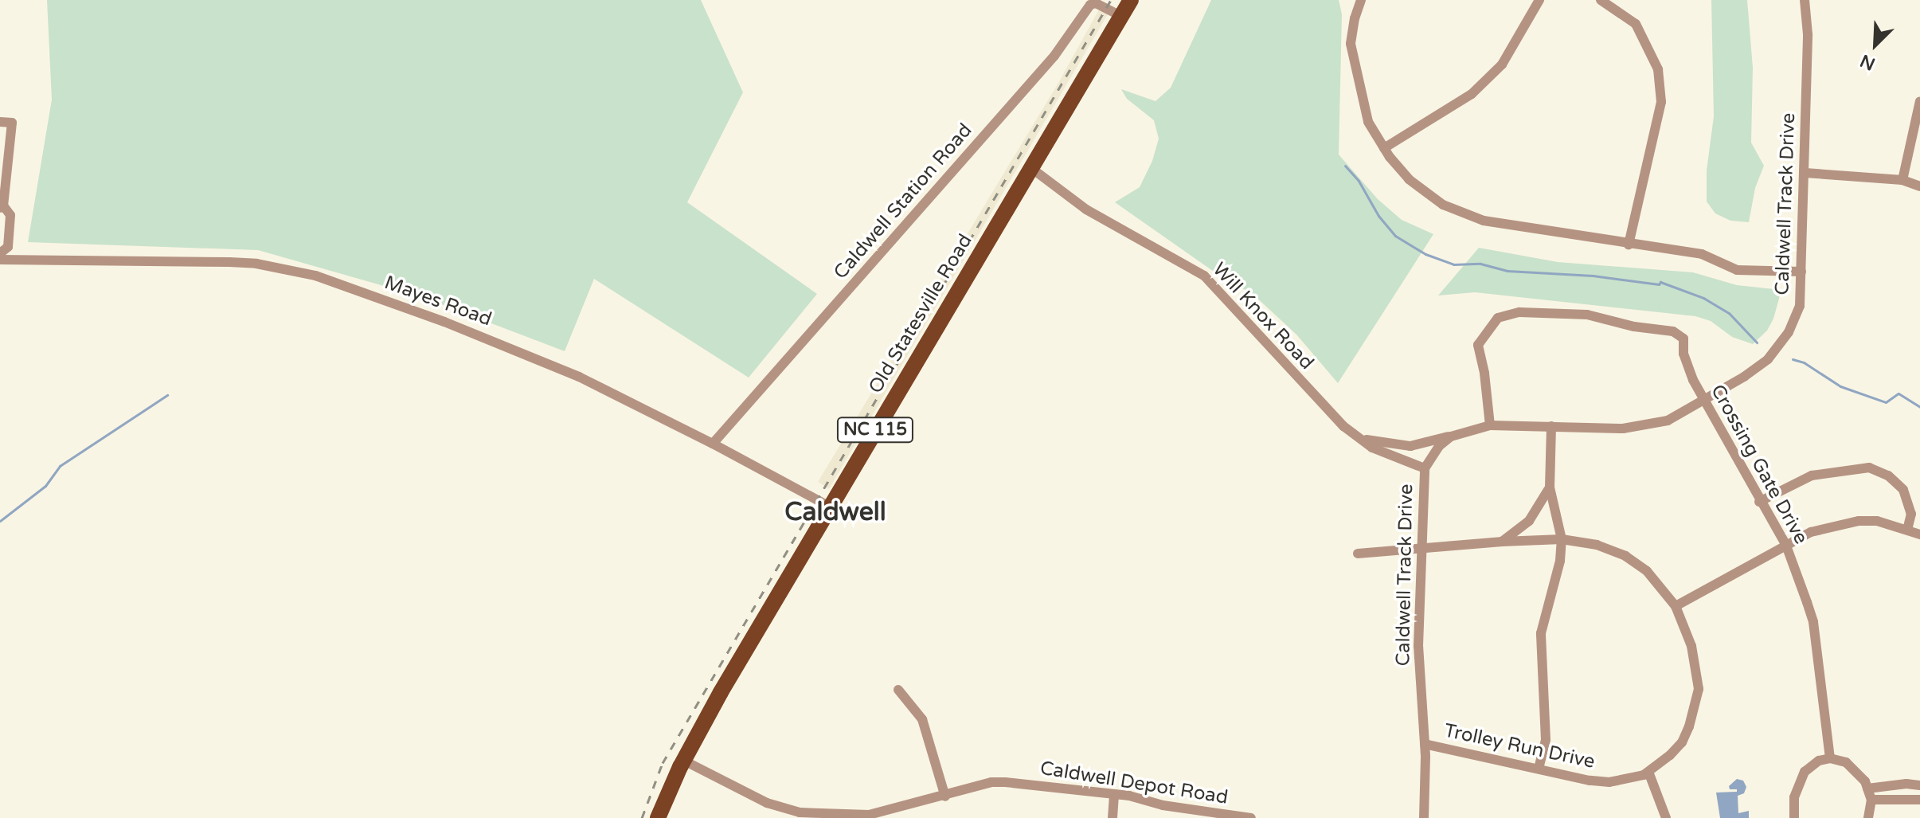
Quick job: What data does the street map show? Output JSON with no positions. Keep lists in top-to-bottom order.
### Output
{
  "streets": {
    "main road": ["Old Statesville Road", "NC 115"],
    "street": [
      "Caldwell Station Road",
      "Caldwell Track Drive",
      "Mayes Road",
      "Will Knox Road",
      "Crossing Gate Drive",
      "Trolley Run Drive",
      "Caldwell Depot Road"
    ]
  },
  "crossings": [
    ["Caldwell Station Road", "Mayes Road"],
    ["Caldwell Station Road", "Old Statesville Road"],
    ["Caldwell Track Drive", "Will Knox Road"],
    ["Caldwell Track Drive", "Crossing Gate Drive"],
    ["Caldwell Track Drive", "Trolley Run Drive"],
    ["Mayes Road", "Old Statesville Road"],
    ["Old Statesville Road", "Will Knox Road"],
    ["Old Statesville Road", "Caldwell Depot Road"]
  ],
  "districts": ["Caldwell"],
  "north": "bottom left"
}
